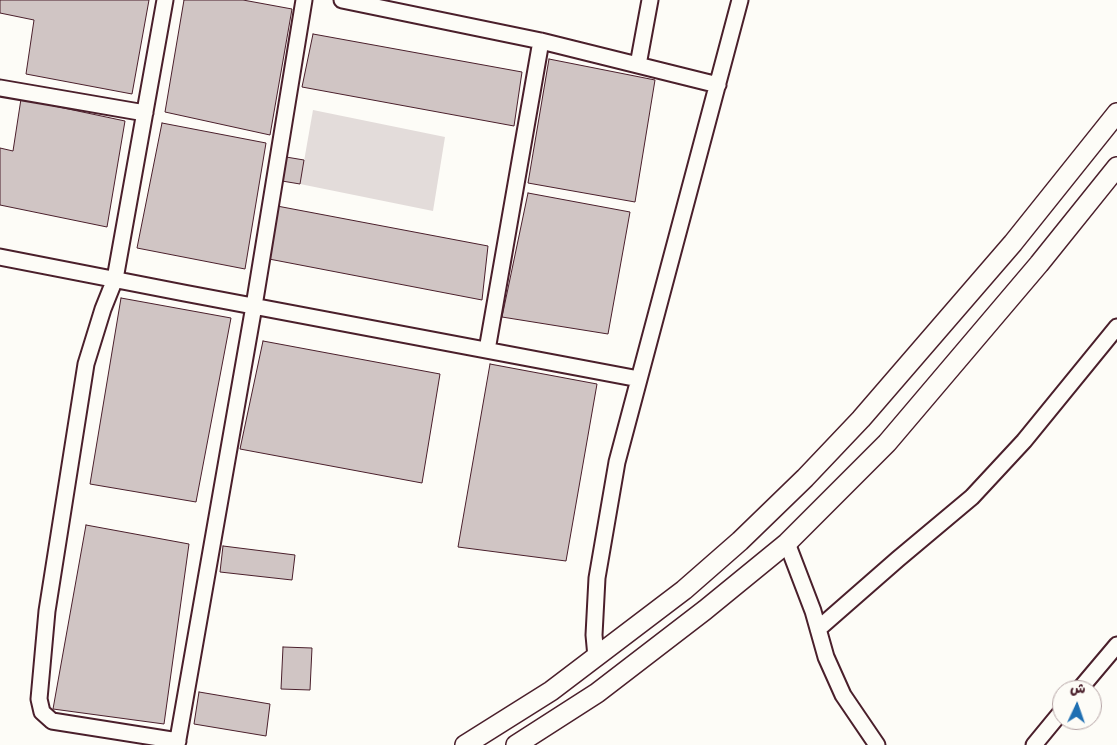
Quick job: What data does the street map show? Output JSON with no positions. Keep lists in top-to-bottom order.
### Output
{
  "north": "top"
}
